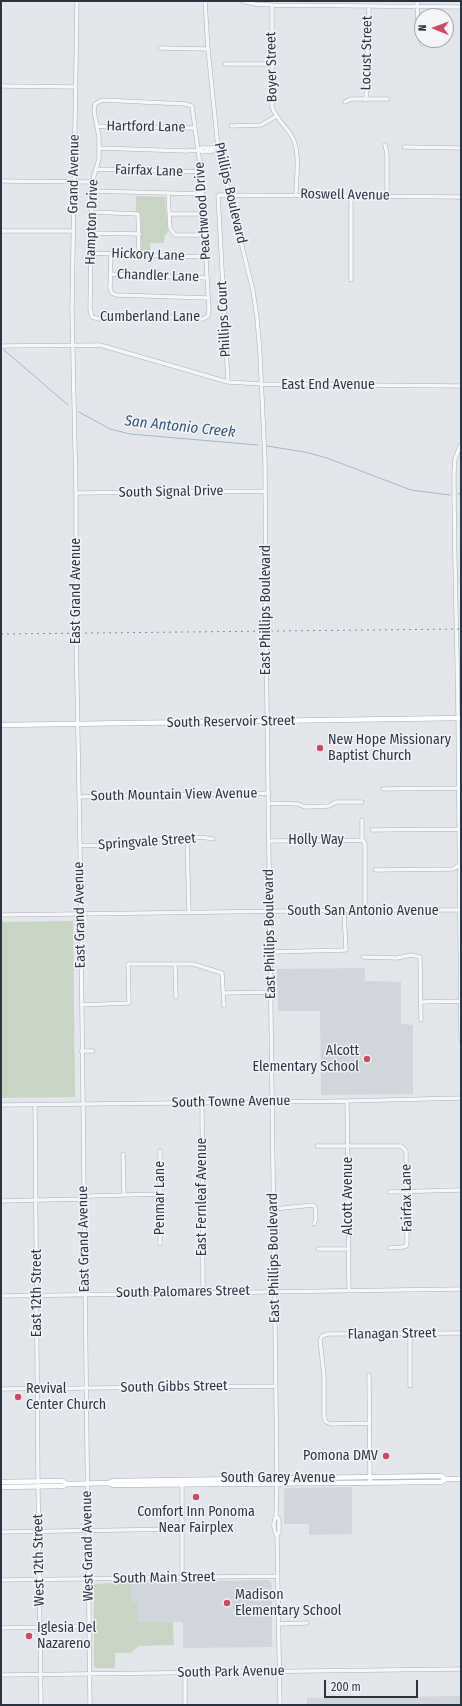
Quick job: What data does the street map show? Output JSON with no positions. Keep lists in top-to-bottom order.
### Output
{
  "streets": {
    "main road": ["South Reservoir Street", "South Garey Avenue"],
    "street": [
      "Locust Street",
      "Boyer Street",
      "Hartford Lane",
      "Fairfax Lane",
      "Grand Avenue",
      "Phillips Boulevard",
      "Roswell Avenue",
      "Peachwood Drive",
      "Hampton Drive",
      "Hickory Lane",
      "Chandler Lane",
      "Cumberland Lane",
      "Phillips Court",
      "East End Avenue",
      "South Signal Drive",
      "East Grand Avenue",
      "East Phillips Boulevard",
      "South Mountain View Avenue",
      "Holly Way",
      "Springvale Street",
      "South San Antonio Avenue",
      "South Towne Avenue",
      "Alcott Avenue",
      "East Fernleaf Avenue",
      "Penmar Lane",
      "South Palomares Street",
      "East 12th Street",
      "Flanagan Street",
      "South Gibbs Street",
      "West Grand Avenue",
      "West 12th Street",
      "South Main Street",
      "South Park Avenue"
    ]
  },
  "crossings": [
    ["Boyer Street", "Roswell Avenue"],
    ["Hartford Lane", "Peachwood Drive"],
    ["Hartford Lane", "Hampton Drive"],
    ["Fairfax Lane", "Peachwood Drive"],
    ["Fairfax Lane", "Hampton Drive"],
    ["Fairfax Lane", "Alcott Avenue"],
    ["Grand Avenue", "East End Avenue"],
    ["Grand Avenue", "East Grand Avenue"],
    ["Phillips Boulevard", "Roswell Avenue"],
    ["Phillips Boulevard", "Phillips Court"],
    ["Phillips Boulevard", "East End Avenue"],
    ["Phillips Boulevard", "East Phillips Boulevard"],
    ["Roswell Avenue", "Phillips Court"],
    ["Peachwood Drive", "Hampton Drive"],
    ["Peachwood Drive", "Hickory Lane"],
    ["Peachwood Drive", "Chandler Lane"],
    ["Peachwood Drive", "Cumberland Lane"],
    ["Hampton Drive", "Hickory Lane"],
    ["Hampton Drive", "Cumberland Lane"],
    ["Phillips Court", "East End Avenue"],
    ["East End Avenue", "East Grand Avenue"],
    ["East End Avenue", "East Phillips Boulevard"],
    ["South Signal Drive", "East Grand Avenue"],
    ["South Signal Drive", "East Phillips Boulevard"],
    ["East Grand Avenue", "South Reservoir Street"],
    ["East Grand Avenue", "South Mountain View Avenue"],
    ["East Grand Avenue", "Springvale Street"],
    ["East Grand Avenue", "South San Antonio Avenue"],
    ["East Grand Avenue", "South Towne Avenue"],
    ["East Grand Avenue", "South Palomares Street"],
    ["East Grand Avenue", "South Gibbs Street"],
    ["East Grand Avenue", "South Garey Avenue"],
    ["East Grand Avenue", "West Grand Avenue"],
    ["East Phillips Boulevard", "South Reservoir Street"],
    ["East Phillips Boulevard", "South Mountain View Avenue"],
    ["East Phillips Boulevard", "Holly Way"],
    ["East Phillips Boulevard", "South San Antonio Avenue"],
    ["East Phillips Boulevard", "South Towne Avenue"],
    ["East Phillips Boulevard", "South Palomares Street"],
    ["East Phillips Boulevard", "South Gibbs Street"],
    ["East Phillips Boulevard", "South Garey Avenue"],
    ["East Phillips Boulevard", "South Main Street"],
    ["East Phillips Boulevard", "South Park Avenue"],
    ["South Towne Avenue", "Alcott Avenue"],
    ["South Towne Avenue", "East Fernleaf Avenue"],
    ["South Towne Avenue", "East 12th Street"],
    ["Alcott Avenue", "South Palomares Street"],
    ["East Fernleaf Avenue", "South Palomares Street"],
    ["South Palomares Street", "East 12th Street"],
    ["East 12th Street", "South Gibbs Street"],
    ["East 12th Street", "South Garey Avenue"],
    ["East 12th Street", "West 12th Street"],
    ["South Garey Avenue", "West Grand Avenue"],
    ["South Garey Avenue", "West 12th Street"],
    ["West Grand Avenue", "South Main Street"],
    ["West Grand Avenue", "South Park Avenue"],
    ["West 12th Street", "South Main Street"],
    ["West 12th Street", "South Park Avenue"]
  ],
  "water": ["San Antonio Creek"],
  "places": [
    "New Hope Missionary Baptist Church",
    "Alcott Elementary School",
    "Revival Center Church",
    "Pomona DMV",
    "Comfort Inn Ponoma Near Fairplex",
    "Madison Elementary School",
    "Iglesia Del Nazareno"
  ],
  "scale_bar": "200 m",
  "north": "left"
}
